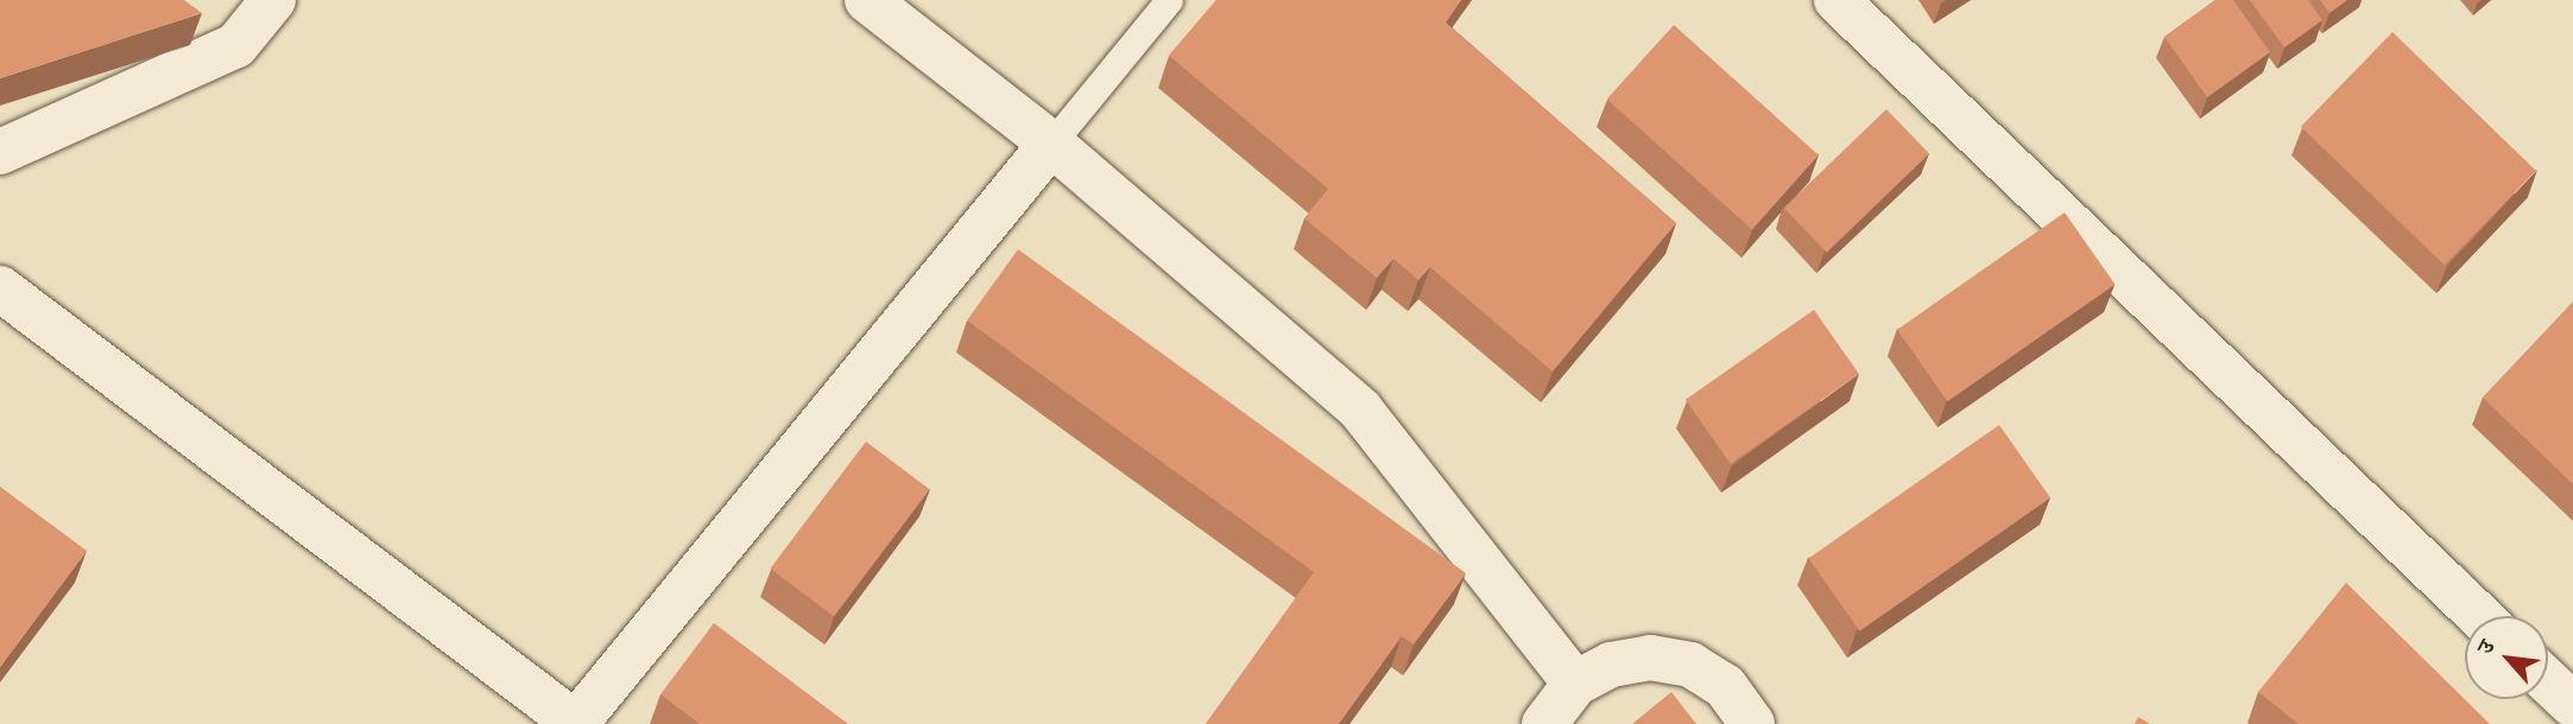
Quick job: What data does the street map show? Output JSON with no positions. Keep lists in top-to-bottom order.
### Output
{
  "north": "top left"
}
